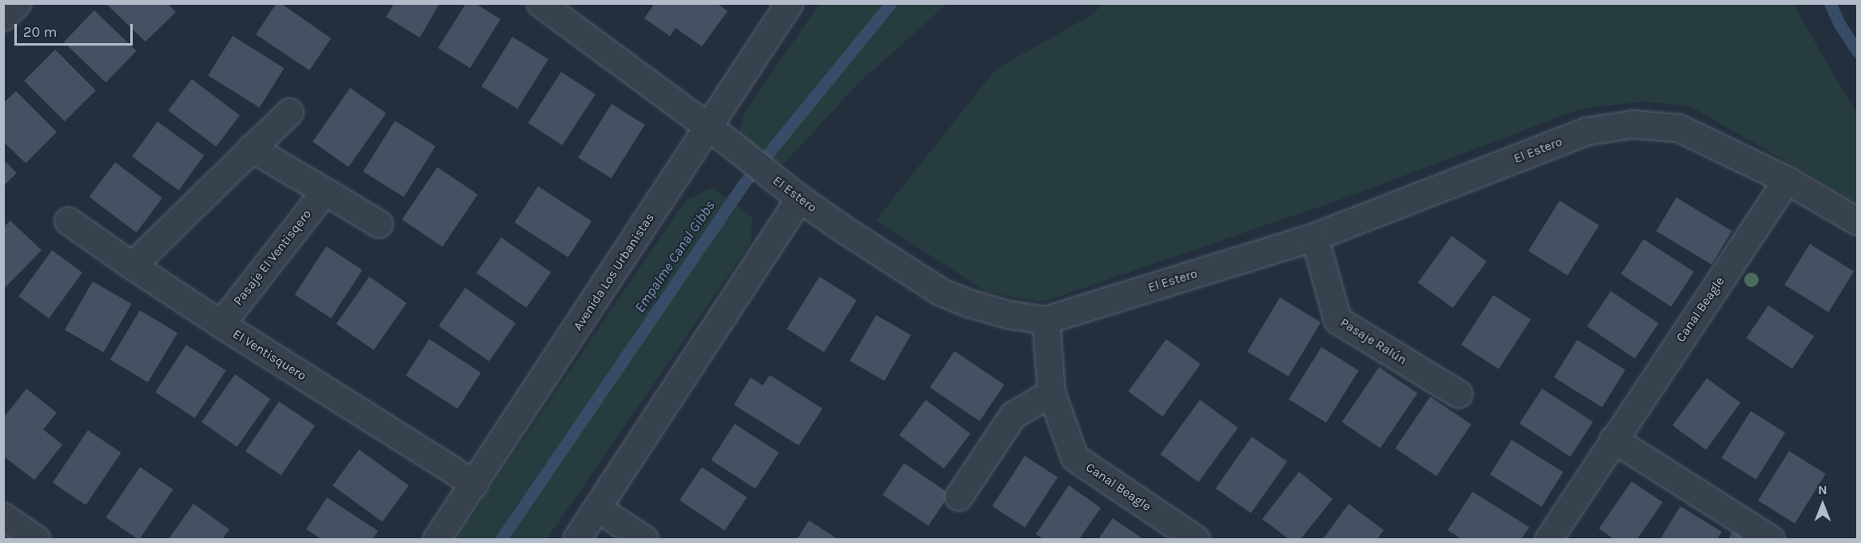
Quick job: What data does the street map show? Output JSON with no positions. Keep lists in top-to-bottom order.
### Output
{
  "streets": {
    "street": [
      "El Estero",
      "Pasaje El Ventisqero",
      "Avenida Los Urbanistas",
      "Canal Beagle",
      "Pasaje Ralún",
      "El Ventisquero"
    ]
  },
  "crossings": [
    ["El Estero", "Avenida Los Urbanistas"],
    ["El Estero", "Canal Beagle"],
    ["El Estero", "Pasaje Ralún"],
    ["Pasaje El Ventisqero", "El Ventisquero"],
    ["Avenida Los Urbanistas", "El Ventisquero"]
  ],
  "water": ["Empalme Canal Gibbs"],
  "scale_bar": "20 m",
  "north": "top"
}
